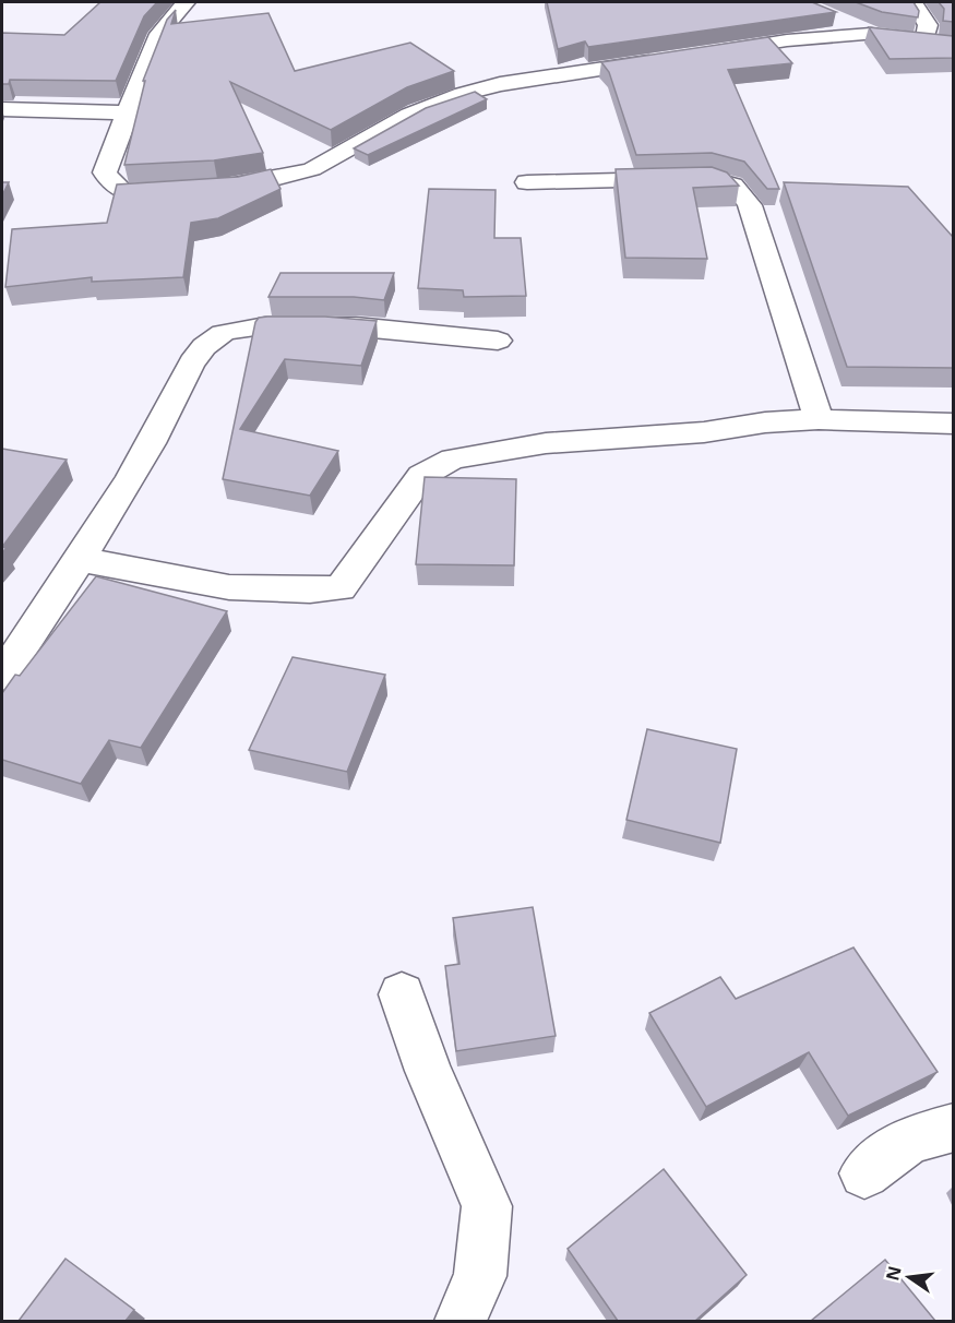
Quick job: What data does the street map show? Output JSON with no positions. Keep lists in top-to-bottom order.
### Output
{
  "north": "left"
}
